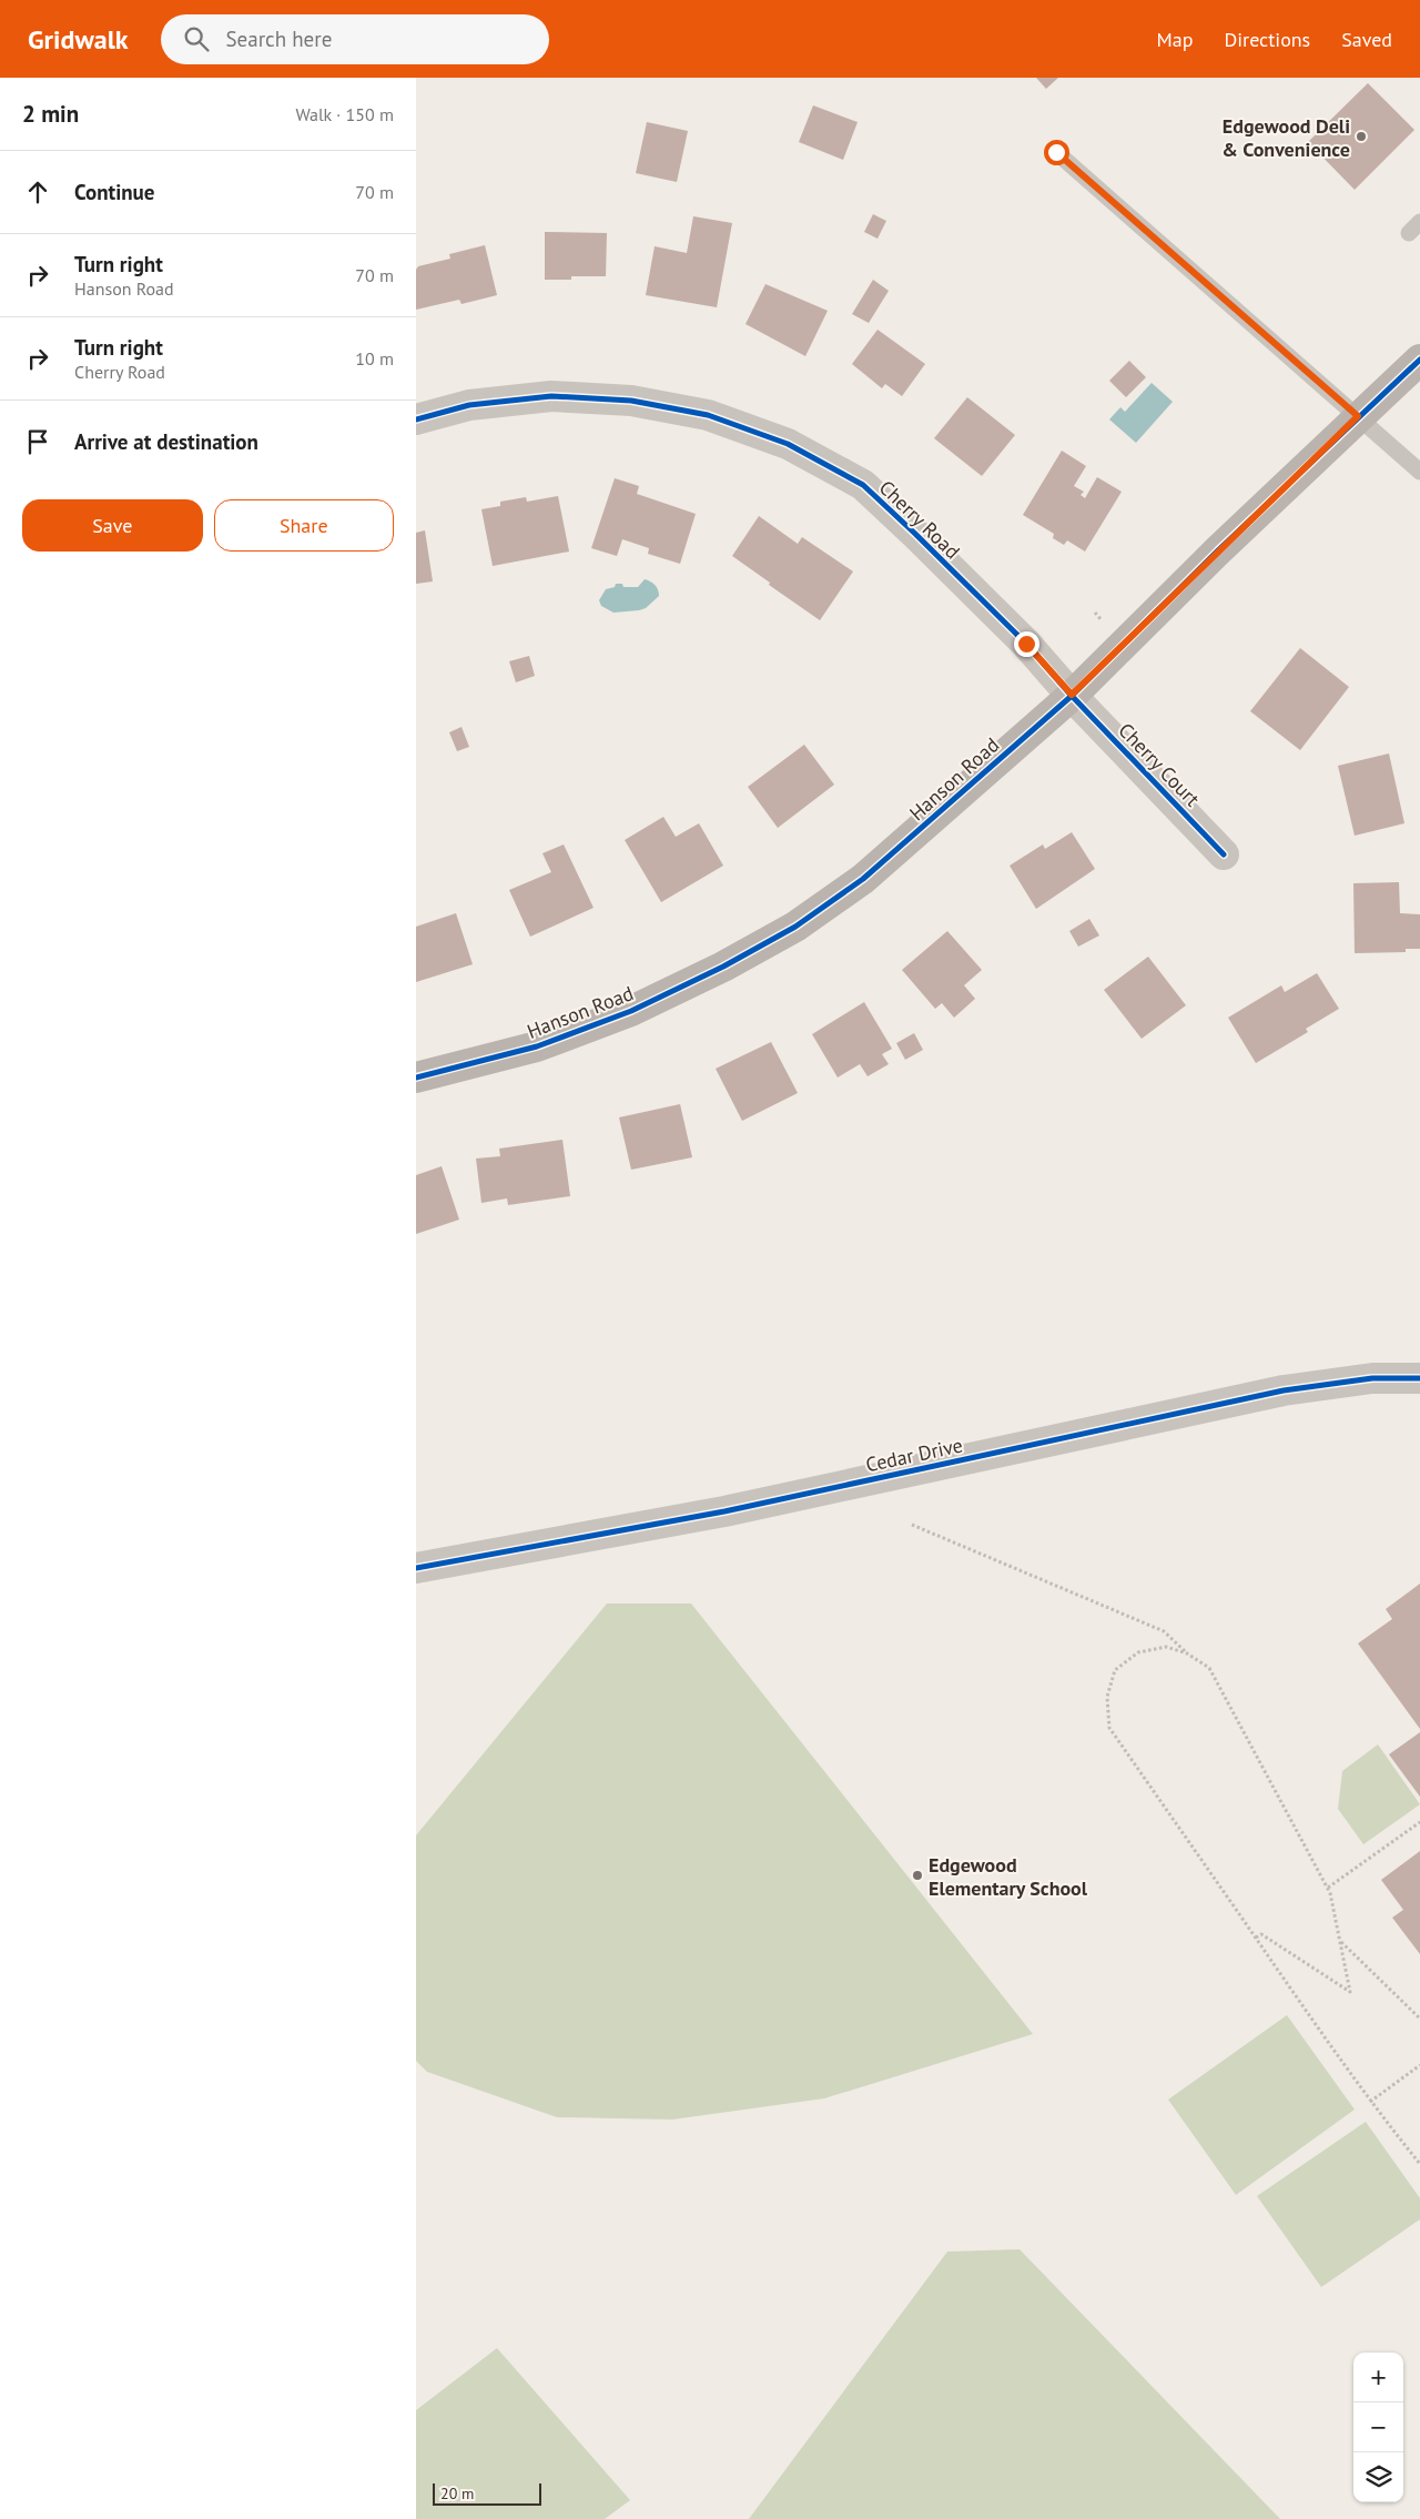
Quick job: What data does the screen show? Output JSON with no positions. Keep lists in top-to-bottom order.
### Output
{
  "streets": {
    "street": [
      "Cherry Road",
      "Cherry Court",
      "Hanson Road",
      "Cedar Drive"
    ]
  },
  "crossings": [
    ["Cherry Road", "Cherry Court"],
    ["Cherry Road", "Hanson Road"],
    ["Cherry Court", "Hanson Road"]
  ],
  "places": ["Edgewood Deli & Convenience", "Edgewood Elementary School"],
  "scale_bar": "20 m",
  "page": {
    "header": "Gridwalk",
    "search": "Search here",
    "nav": ["Map", "Directions", "Saved"],
    "heading": ["2 min", "Walk · 150 m"],
    "list": [
      ["Continue", "70 m"],
      ["Turn right", "Hanson Road", "70 m"],
      ["Turn right", "Cherry Road", "10 m"],
      "Arrive at destination"
    ],
    "buttons": ["Save", "Share"],
    "map_buttons": ["+", "−"],
    "scale": "20 m"
  }
}
